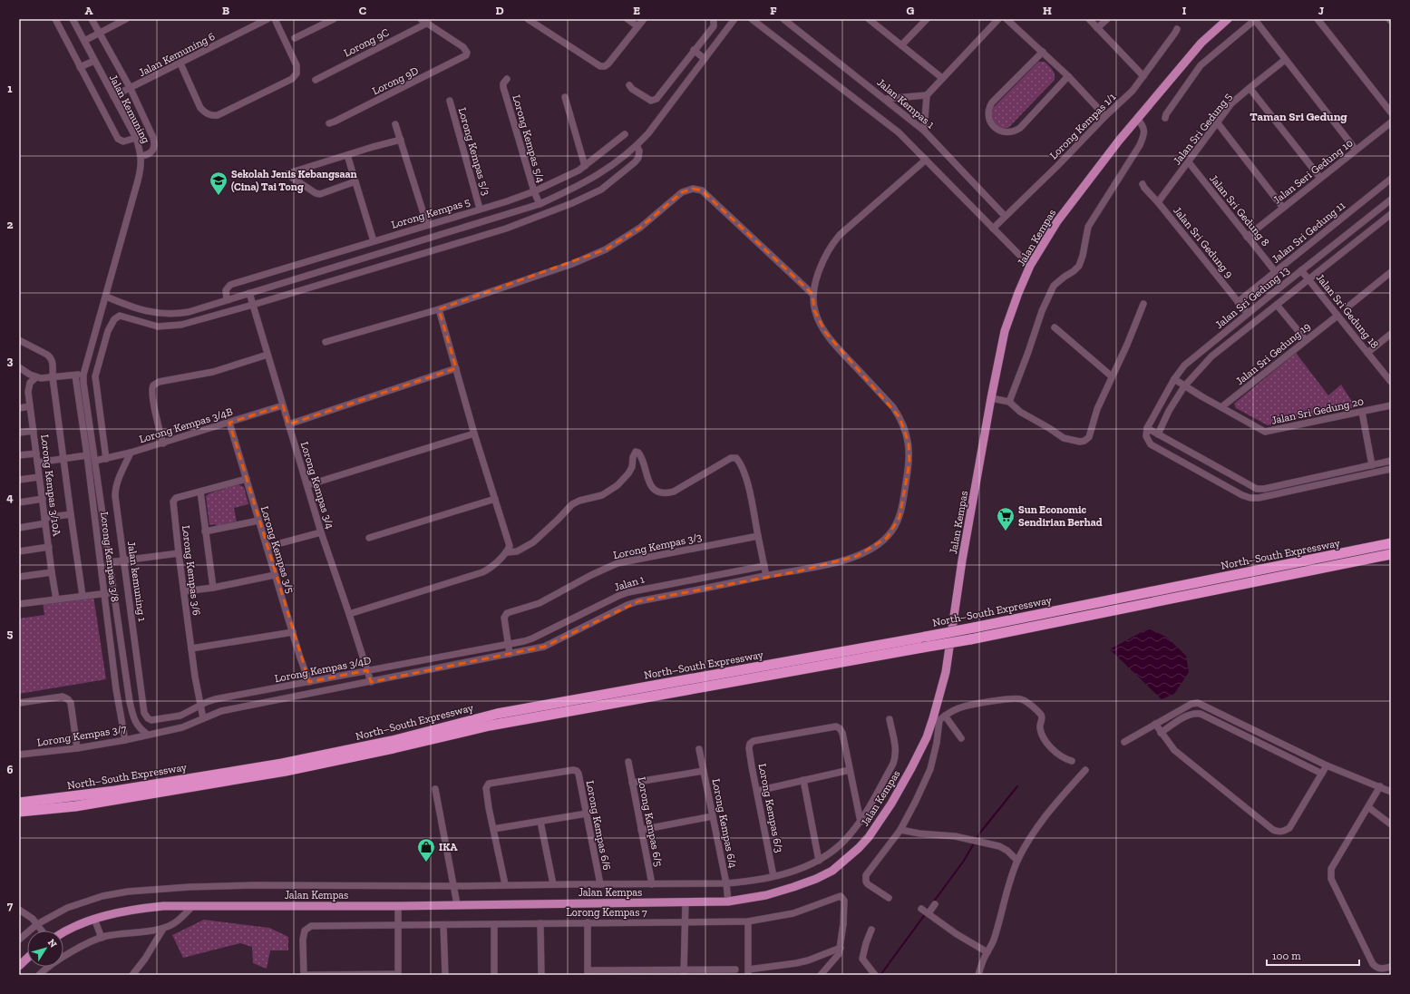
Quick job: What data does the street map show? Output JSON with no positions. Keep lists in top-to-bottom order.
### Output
{
  "streets": {
    "highway": ["North–South Expressway"],
    "main road": ["Jalan Kempas"],
    "street": [
      "Lorong 9C",
      "Jalan Kemuning 6",
      "Lorong 9D",
      "Jalan Kempas 1",
      "Jalan Kemuning",
      "Lorong Kempas 1/1",
      "Jalan Sri Gedung 5",
      "Lorong Kempas 5/4",
      "Lorong Kempas 5/3",
      "Jalan Seri Gedung 10",
      "Jalan Sri Gedung 8",
      "Lorong Kempas 5",
      "Jalan Sri Gedung 11",
      "Jalan Sri Gedung 9",
      "Jalan Sri Gedung 13",
      "Jalan Sri Gedung 18",
      "Jalan Sri Gedung 19",
      "Jalan Sri Gedung 20",
      "Lorong Kempas 3/4B",
      "Lorong Kempas 3/10A",
      "Lorong Kempas 3/4",
      "Lorong Kempas 3/3",
      "Lorong Kempas 3/5",
      "Lorong Kempas 3/8",
      "Lorong Kempas 3/6",
      "Jalan kemuning 1",
      "Jalan 1",
      "Lorong Kempas 3/4D",
      "Lorong Kempas 3/7",
      "Lorong Kempas 6/3",
      "Lorong Kempas 6/5",
      "Lorong Kempas 6/4",
      "Lorong Kempas 6/6",
      "Lorong Kempas 7"
    ]
  },
  "crossings": [
    ["Lorong 9C", "Lorong 9D"],
    ["Jalan Kemuning 6", "Jalan Kemuning"],
    ["Jalan Kempas 1", "Lorong Kempas 1/1"],
    ["Jalan Sri Gedung 5", "Jalan Sri Gedung 8"],
    ["Jalan Sri Gedung 5", "Jalan Sri Gedung 9"],
    ["Lorong Kempas 5/4", "Lorong Kempas 5"],
    ["Lorong Kempas 5/3", "Lorong Kempas 5"],
    ["Jalan Seri Gedung 10", "Jalan Sri Gedung 8"],
    ["Jalan Sri Gedung 8", "Jalan Sri Gedung 11"],
    ["Jalan Sri Gedung 11", "Jalan Sri Gedung 9"],
    ["Jalan Kempas", "Lorong Kempas 6/4"],
    ["Jalan Sri Gedung 9", "Jalan Sri Gedung 13"],
    ["Jalan Sri Gedung 13", "Jalan Sri Gedung 18"],
    ["Jalan Sri Gedung 13", "Jalan Sri Gedung 20"],
    ["Jalan Sri Gedung 18", "Jalan Sri Gedung 19"],
    ["Jalan Sri Gedung 19", "Jalan Sri Gedung 20"],
    ["Lorong Kempas 3/4B", "Lorong Kempas 3/4"],
    ["Lorong Kempas 3/4B", "Lorong Kempas 3/5"],
    ["Lorong Kempas 3/4B", "Jalan kemuning 1"],
    ["Lorong Kempas 3/4", "Lorong Kempas 3/4D"],
    ["Lorong Kempas 3/4", "Lorong Kempas 3/7"],
    ["Lorong Kempas 3/3", "Jalan 1"],
    ["Lorong Kempas 3/3", "Lorong Kempas 3/4D"],
    ["Lorong Kempas 3/3", "Lorong Kempas 3/7"],
    ["Lorong Kempas 3/5", "Lorong Kempas 3/6"],
    ["Lorong Kempas 3/5", "Lorong Kempas 3/4D"],
    ["Lorong Kempas 3/8", "Lorong Kempas 3/7"],
    ["Lorong Kempas 3/6", "Lorong Kempas 3/4D"],
    ["Lorong Kempas 3/6", "Lorong Kempas 3/7"],
    ["Jalan kemuning 1", "Lorong Kempas 3/4D"],
    ["Jalan 1", "Lorong Kempas 3/4D"]
  ],
  "districts": ["Taman Sri Gedung"],
  "places": {
    "school or university": ["Sekolah Jenis Kebangsaan (Cina) Tai Tong"],
    "supermarket": ["Sun Economic Sendirian Berhad"],
    "shop": ["IKA"]
  },
  "scale_bar": "100 m",
  "north": "top right",
  "grid": {
    "columns": [
      "A",
      "B",
      "C",
      "D",
      "E",
      "F",
      "G",
      "H",
      "I",
      "J"
    ],
    "rows": [
      "1",
      "2",
      "3",
      "4",
      "5",
      "6",
      "7"
    ]
  }
}
